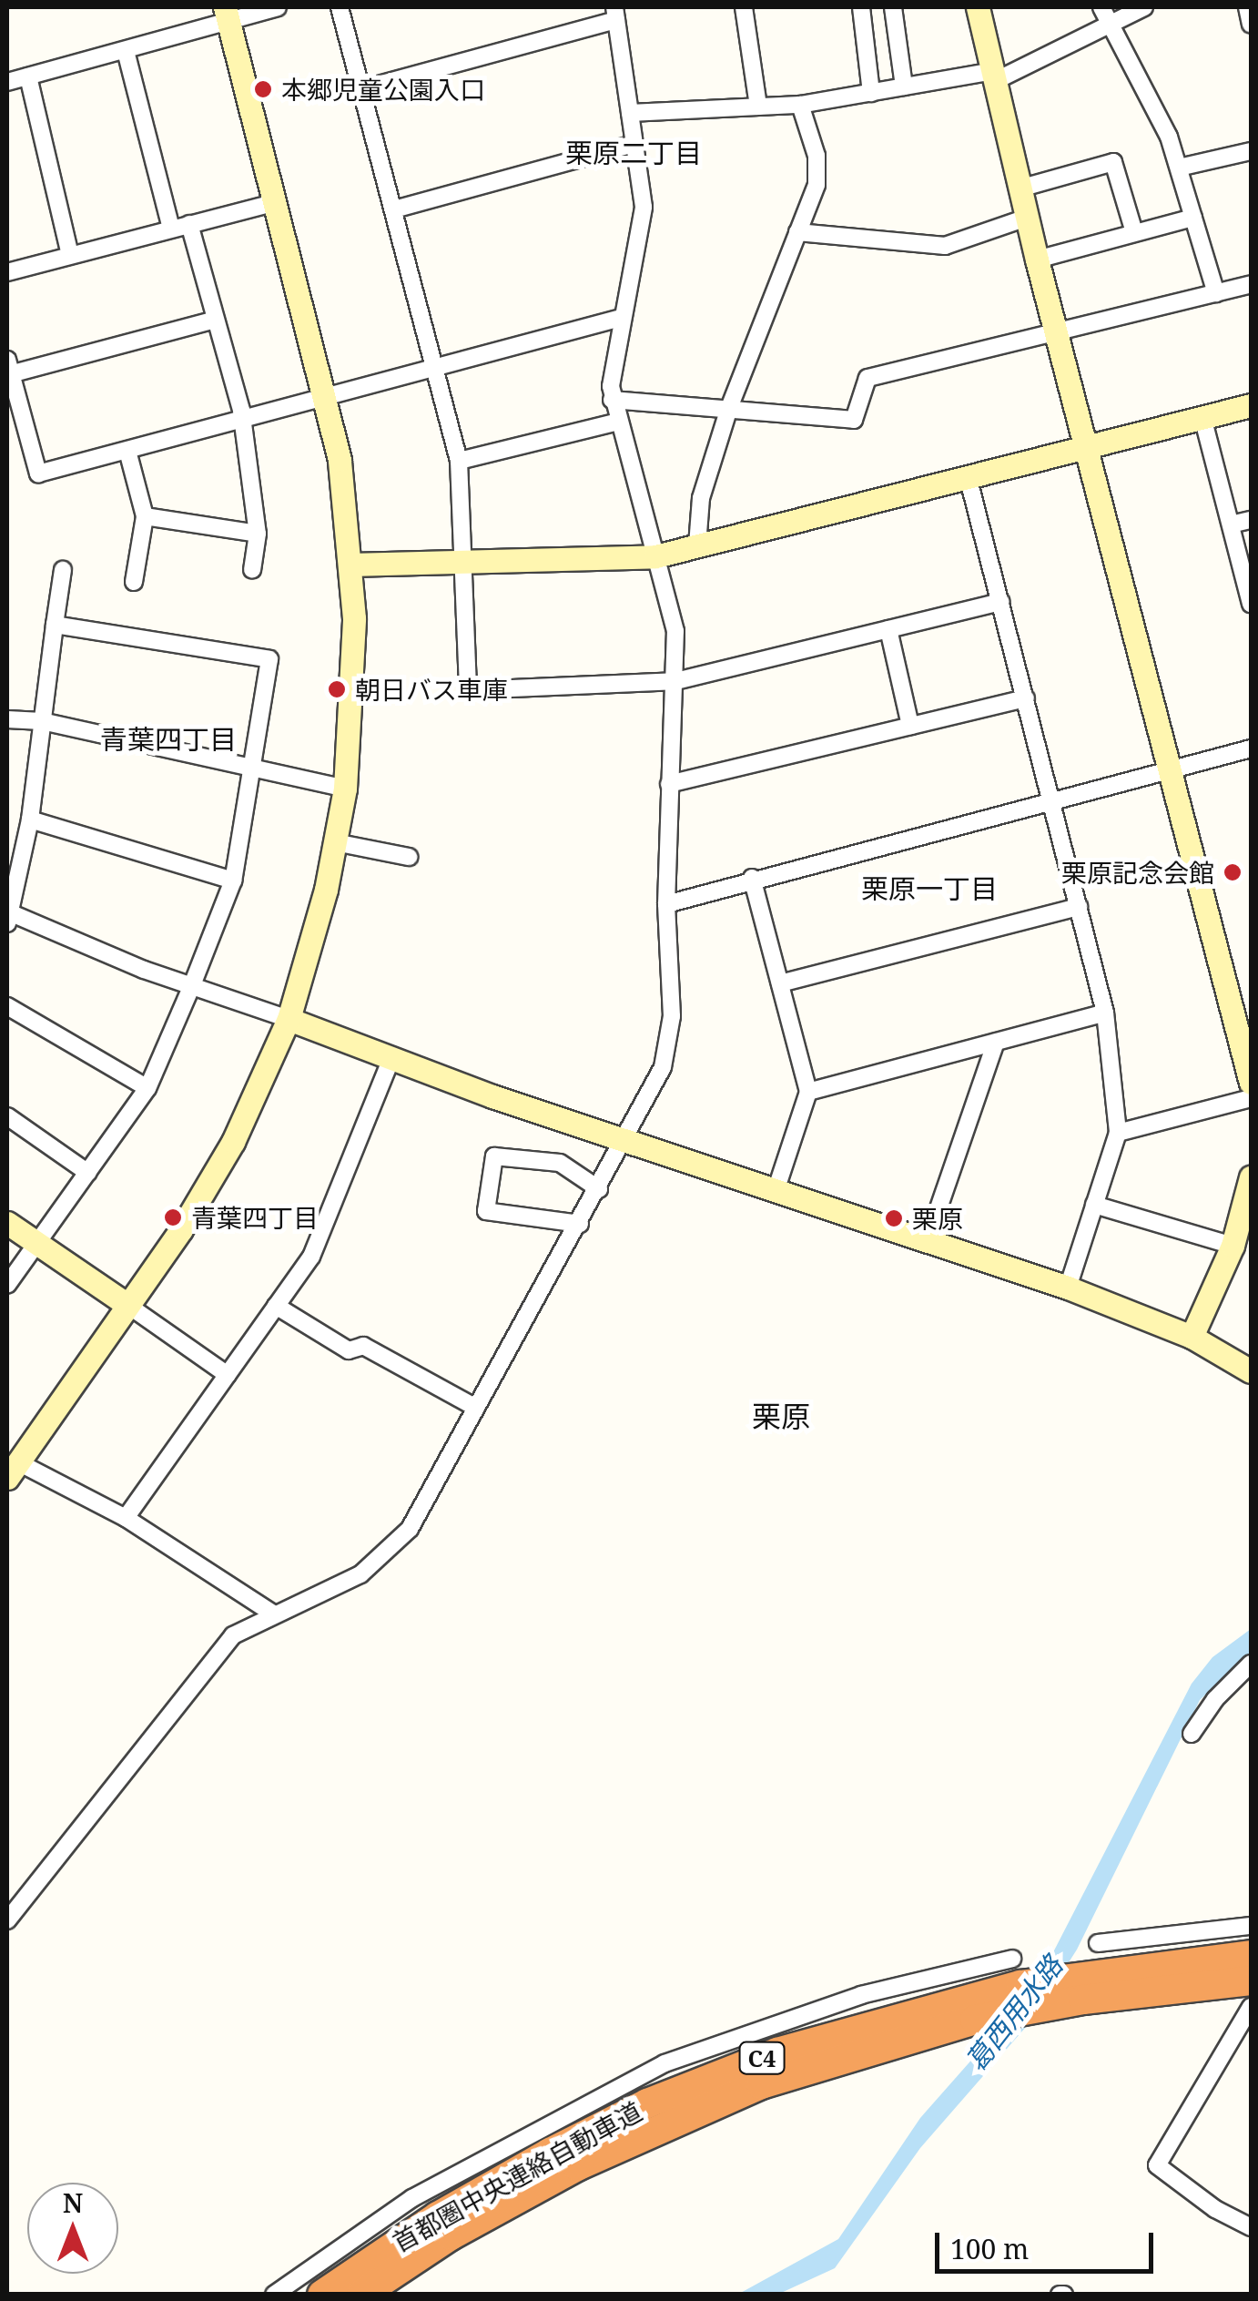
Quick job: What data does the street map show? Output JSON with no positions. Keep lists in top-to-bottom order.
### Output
{
  "streets": {
    "highway": ["C4", "首都圏中央連絡自動車道"]
  },
  "districts": [
    "栗原二丁目",
    "青葉四丁目",
    "栗原一丁目",
    "栗原"
  ],
  "water": ["葛西用水路"],
  "places": [
    "本郷児童公園入口",
    "朝日バス車庫",
    "栗原記念会館",
    "青葉四丁目",
    "栗原"
  ],
  "scale_bar": "100 m",
  "north": "top"
}
